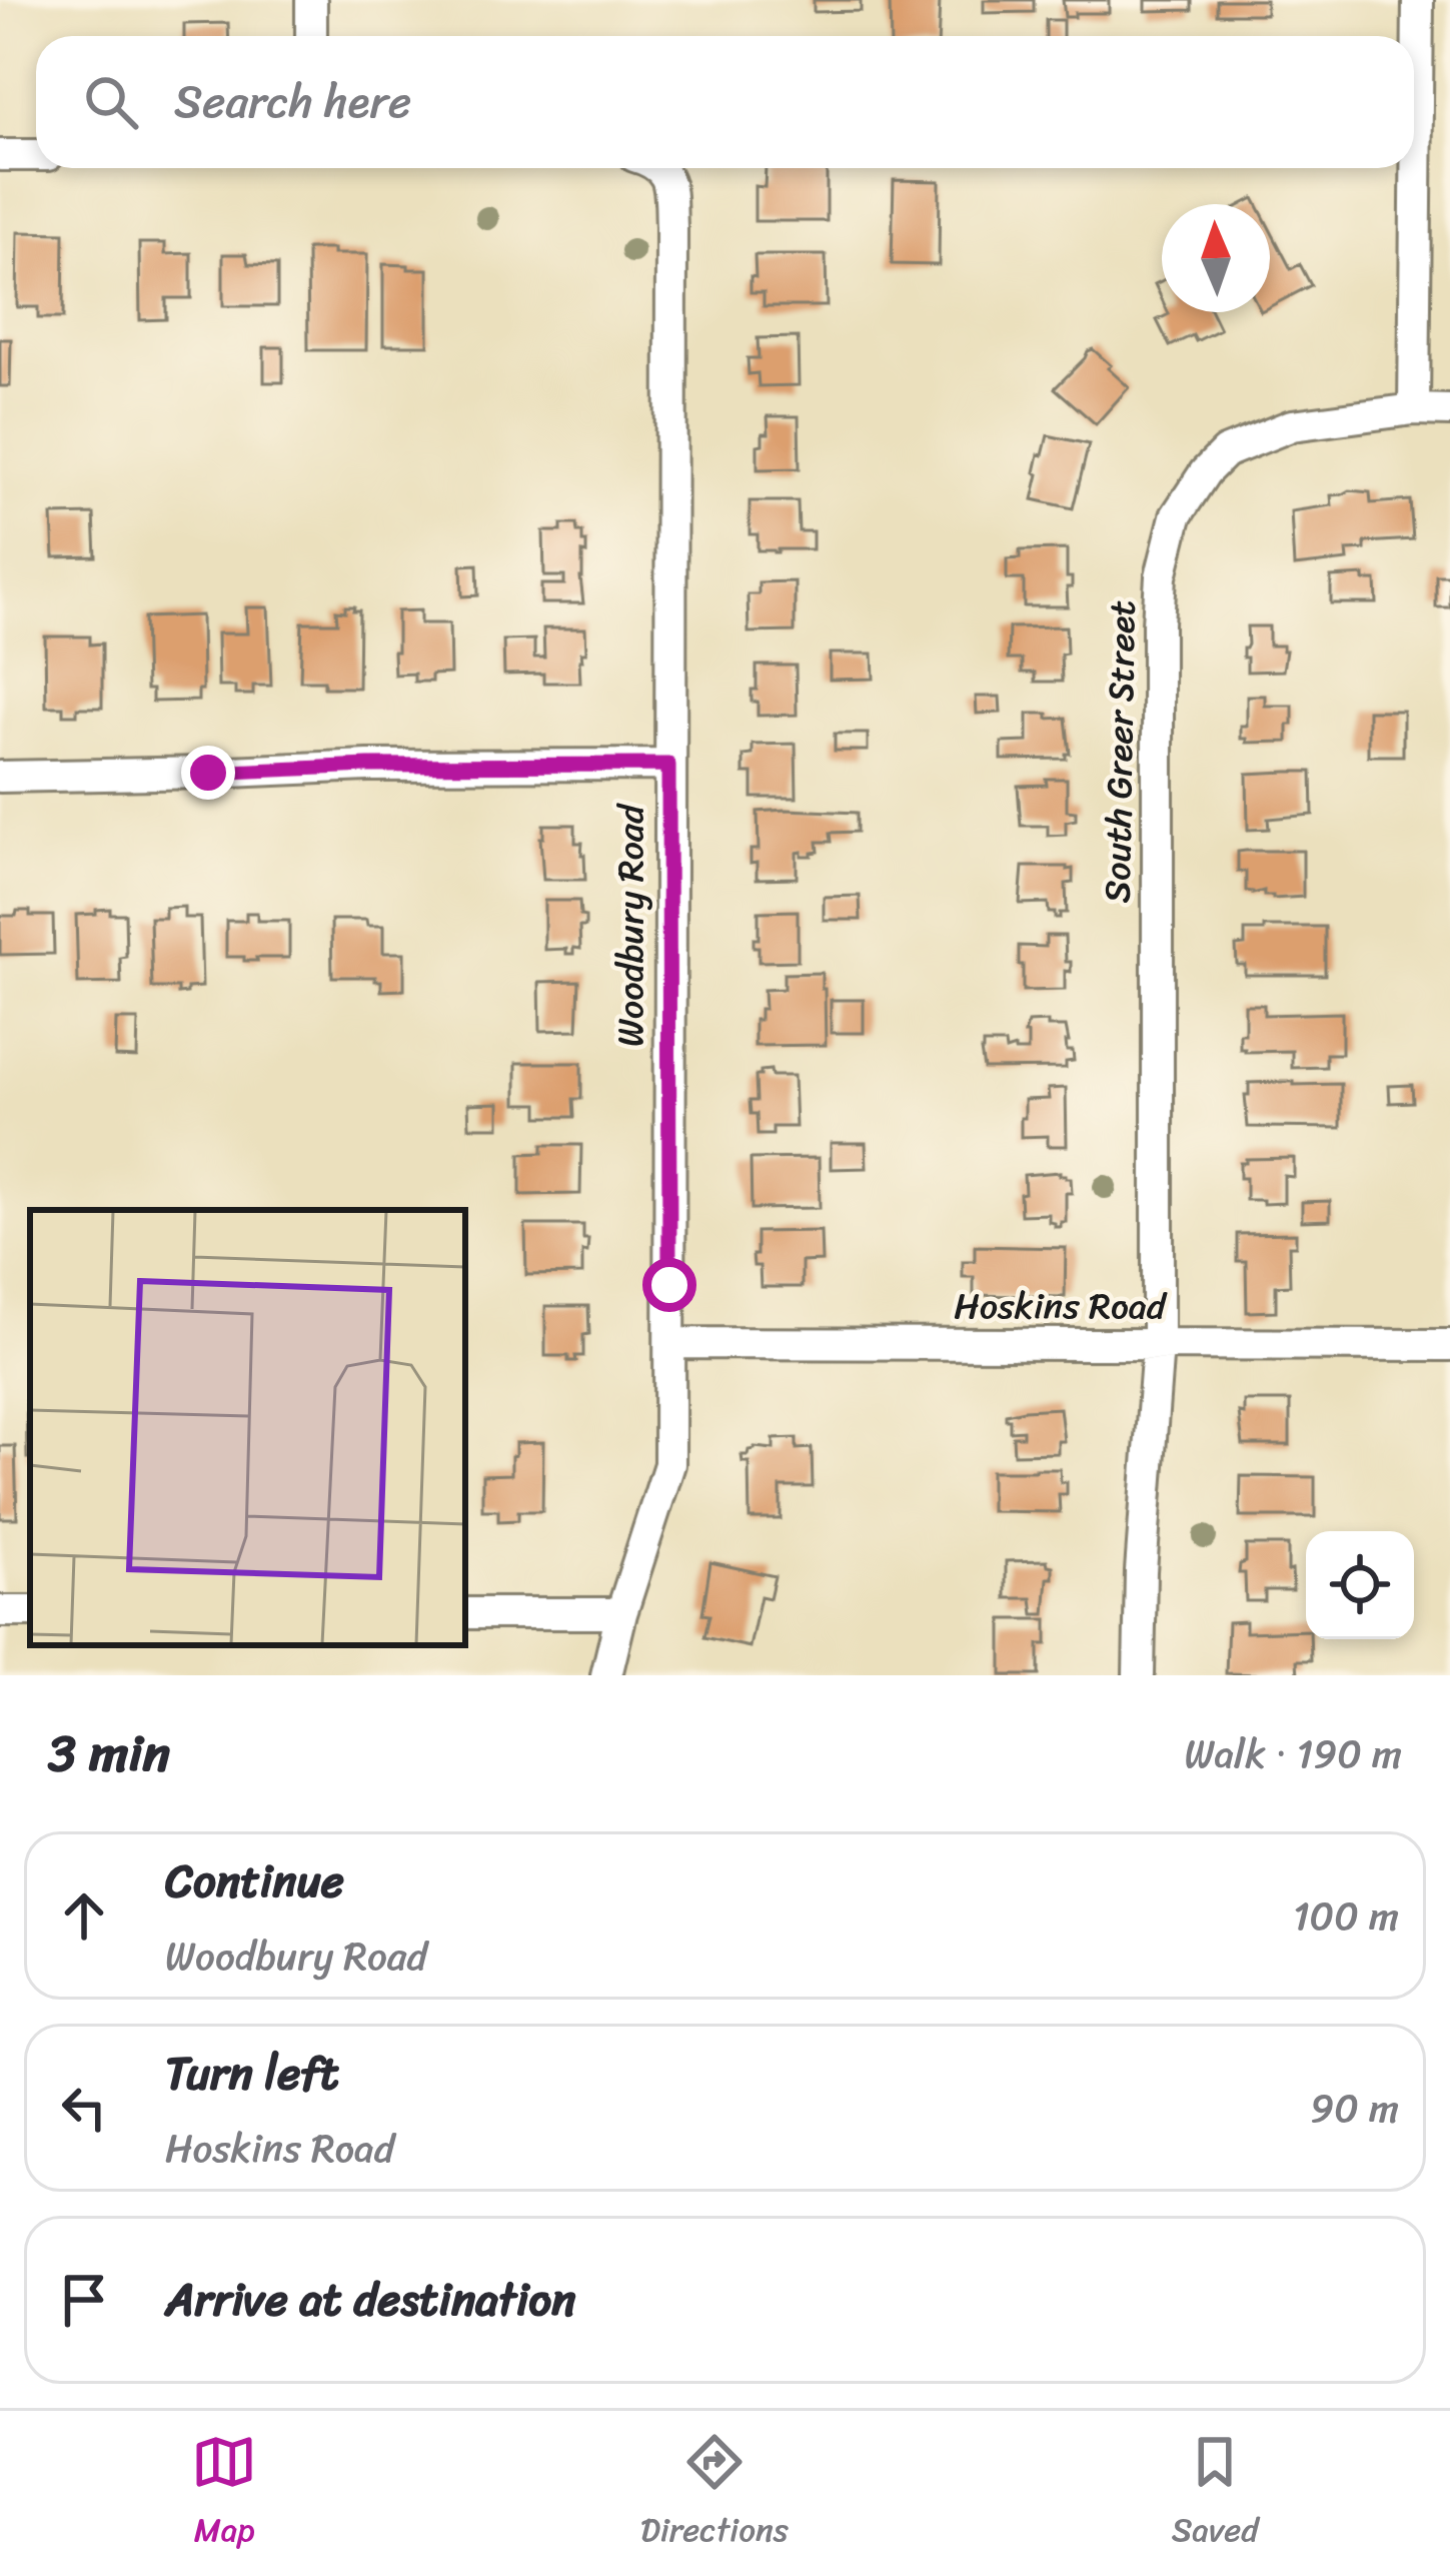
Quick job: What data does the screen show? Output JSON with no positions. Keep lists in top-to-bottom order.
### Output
{
  "streets": {
    "street": ["South Greer Street", "Woodbury Road", "Hoskins Road"]
  },
  "crossings": [
    ["South Greer Street", "Hoskins Road"],
    ["Woodbury Road", "Hoskins Road"]
  ],
  "north": "top",
  "page": {
    "search": "Search here",
    "heading": ["3 min", "Walk · 190 m"],
    "list": [
      ["Continue", "Woodbury Road", "100 m"],
      ["Turn left", "Hoskins Road", "90 m"],
      "Arrive at destination"
    ],
    "nav": ["Map", "Directions", "Saved"]
  }
}
